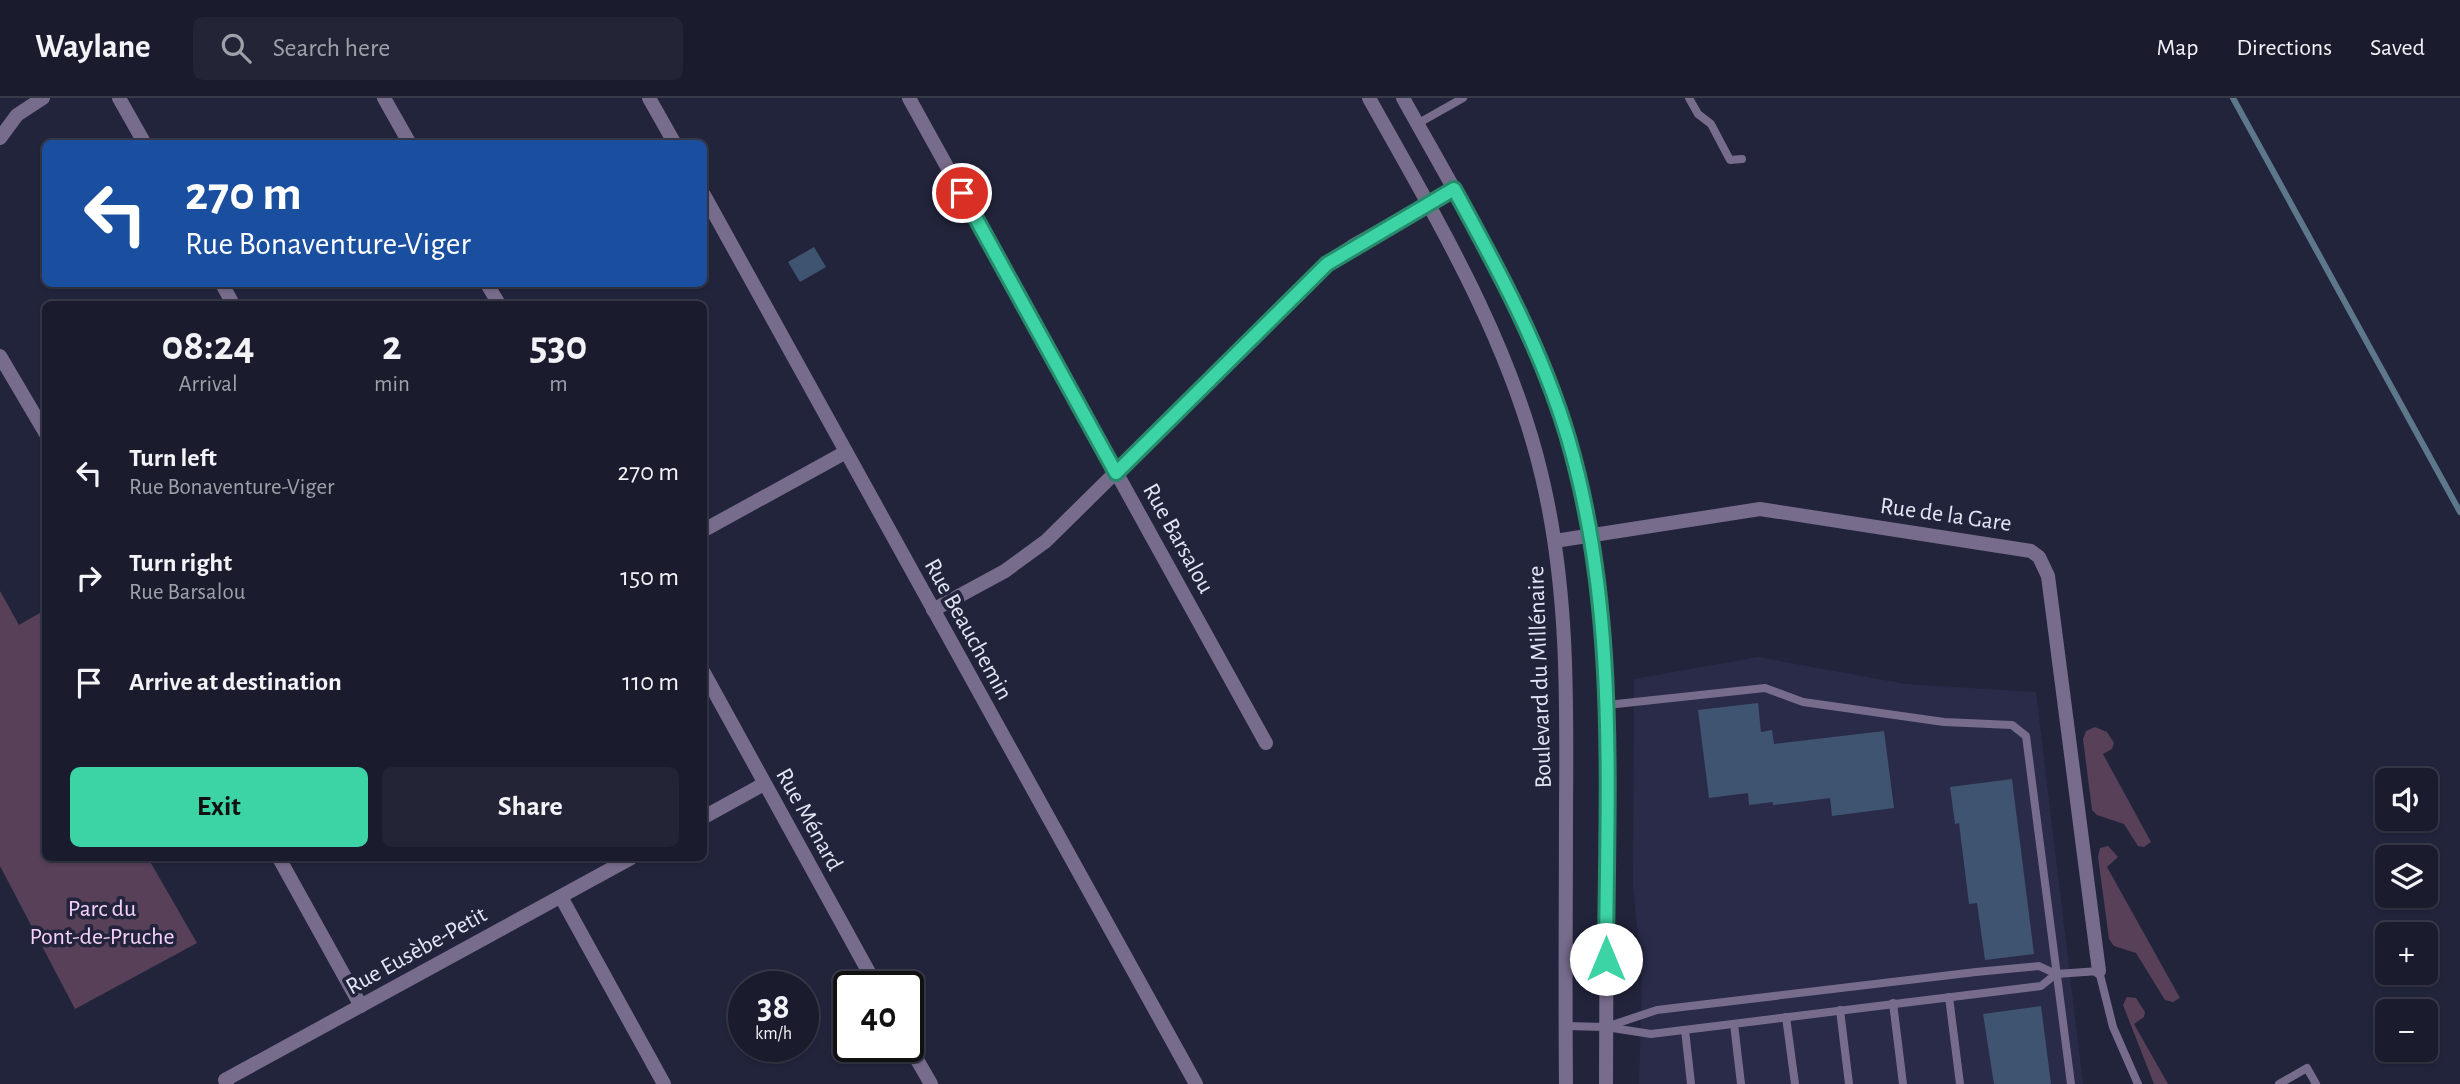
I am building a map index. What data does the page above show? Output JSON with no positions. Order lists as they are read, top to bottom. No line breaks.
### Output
{"streets":{"street":["Rue de la Gare","Rue Barsalou","Rue Beauchemin","Boulevard du Millénaire","Rue Ménard","Rue Eusèbe-Petit"]},"crossings":[["Rue de la Gare","Boulevard du Millénaire"]],"parks":["Parc du Pont-de-Pruche"],"page":{"header":"Waylane","search":"Search here","nav":["Map","Directions","Saved"],"turn":["270 m","Rue Bonaventure-Viger"],"eta":["08:24","Arrival","2","min","530","m"],"list":[{"name":"Turn left","note":"Rue Bonaventure-Viger","value":"270 m"},{"name":"Turn right","note":"Rue Barsalou","value":"150 m"},{"name":"Arrive at destination","value":"110 m"}],"buttons":["Exit","Share"],"map_buttons":["+","−"],"speed":"38 km/h","limit":"40"}}
